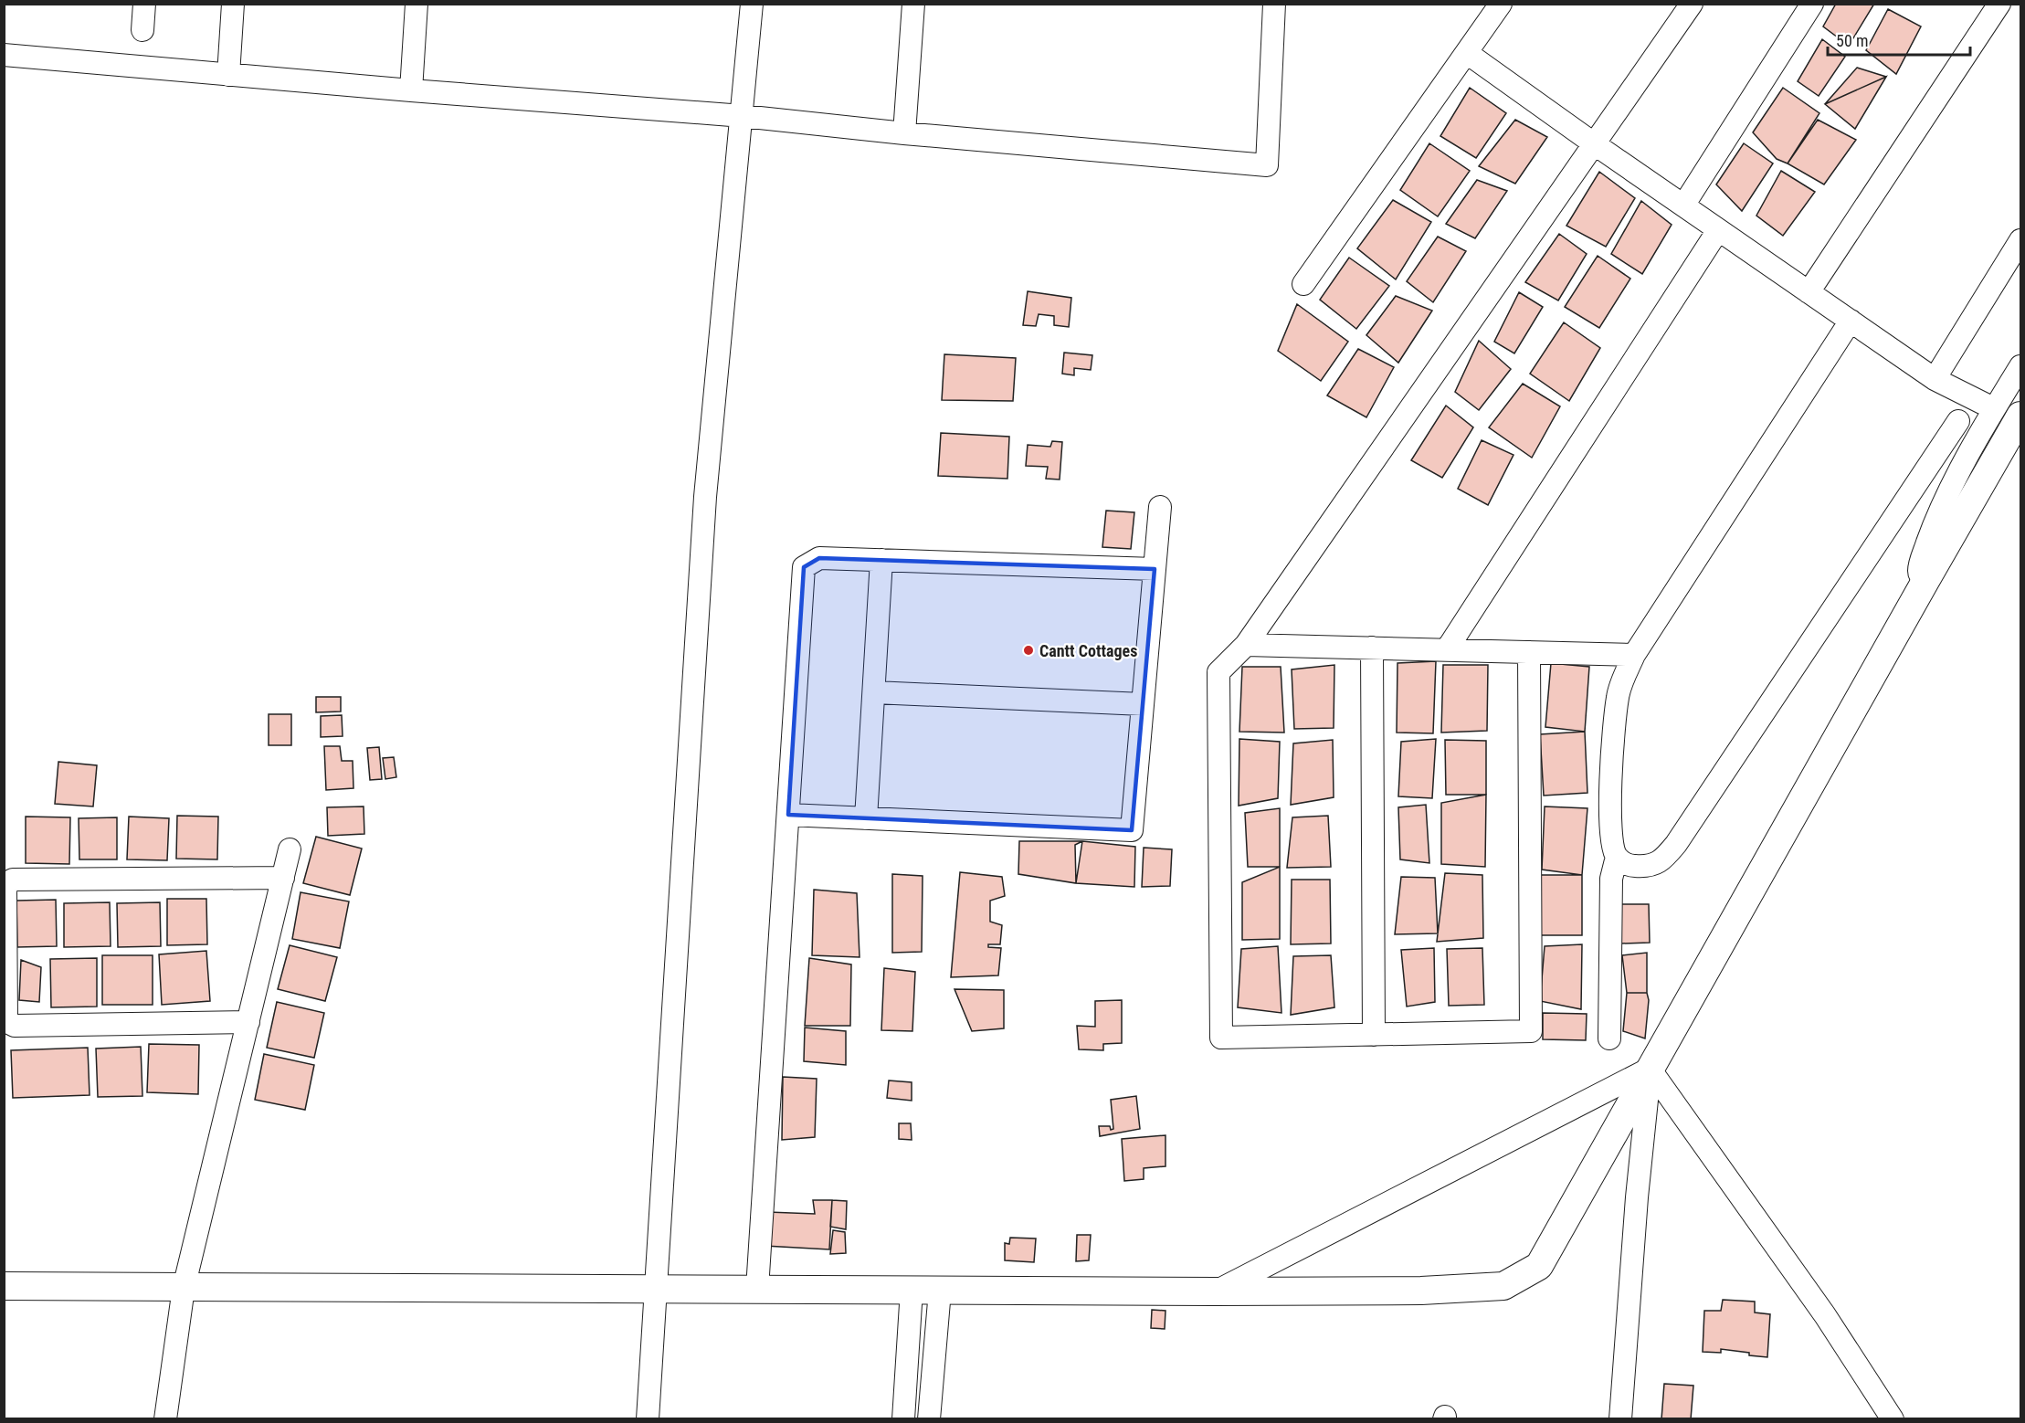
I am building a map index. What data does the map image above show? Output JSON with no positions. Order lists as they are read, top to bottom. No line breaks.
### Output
{"places":["Cantt Cottages"],"scale_bar":"50 m"}
